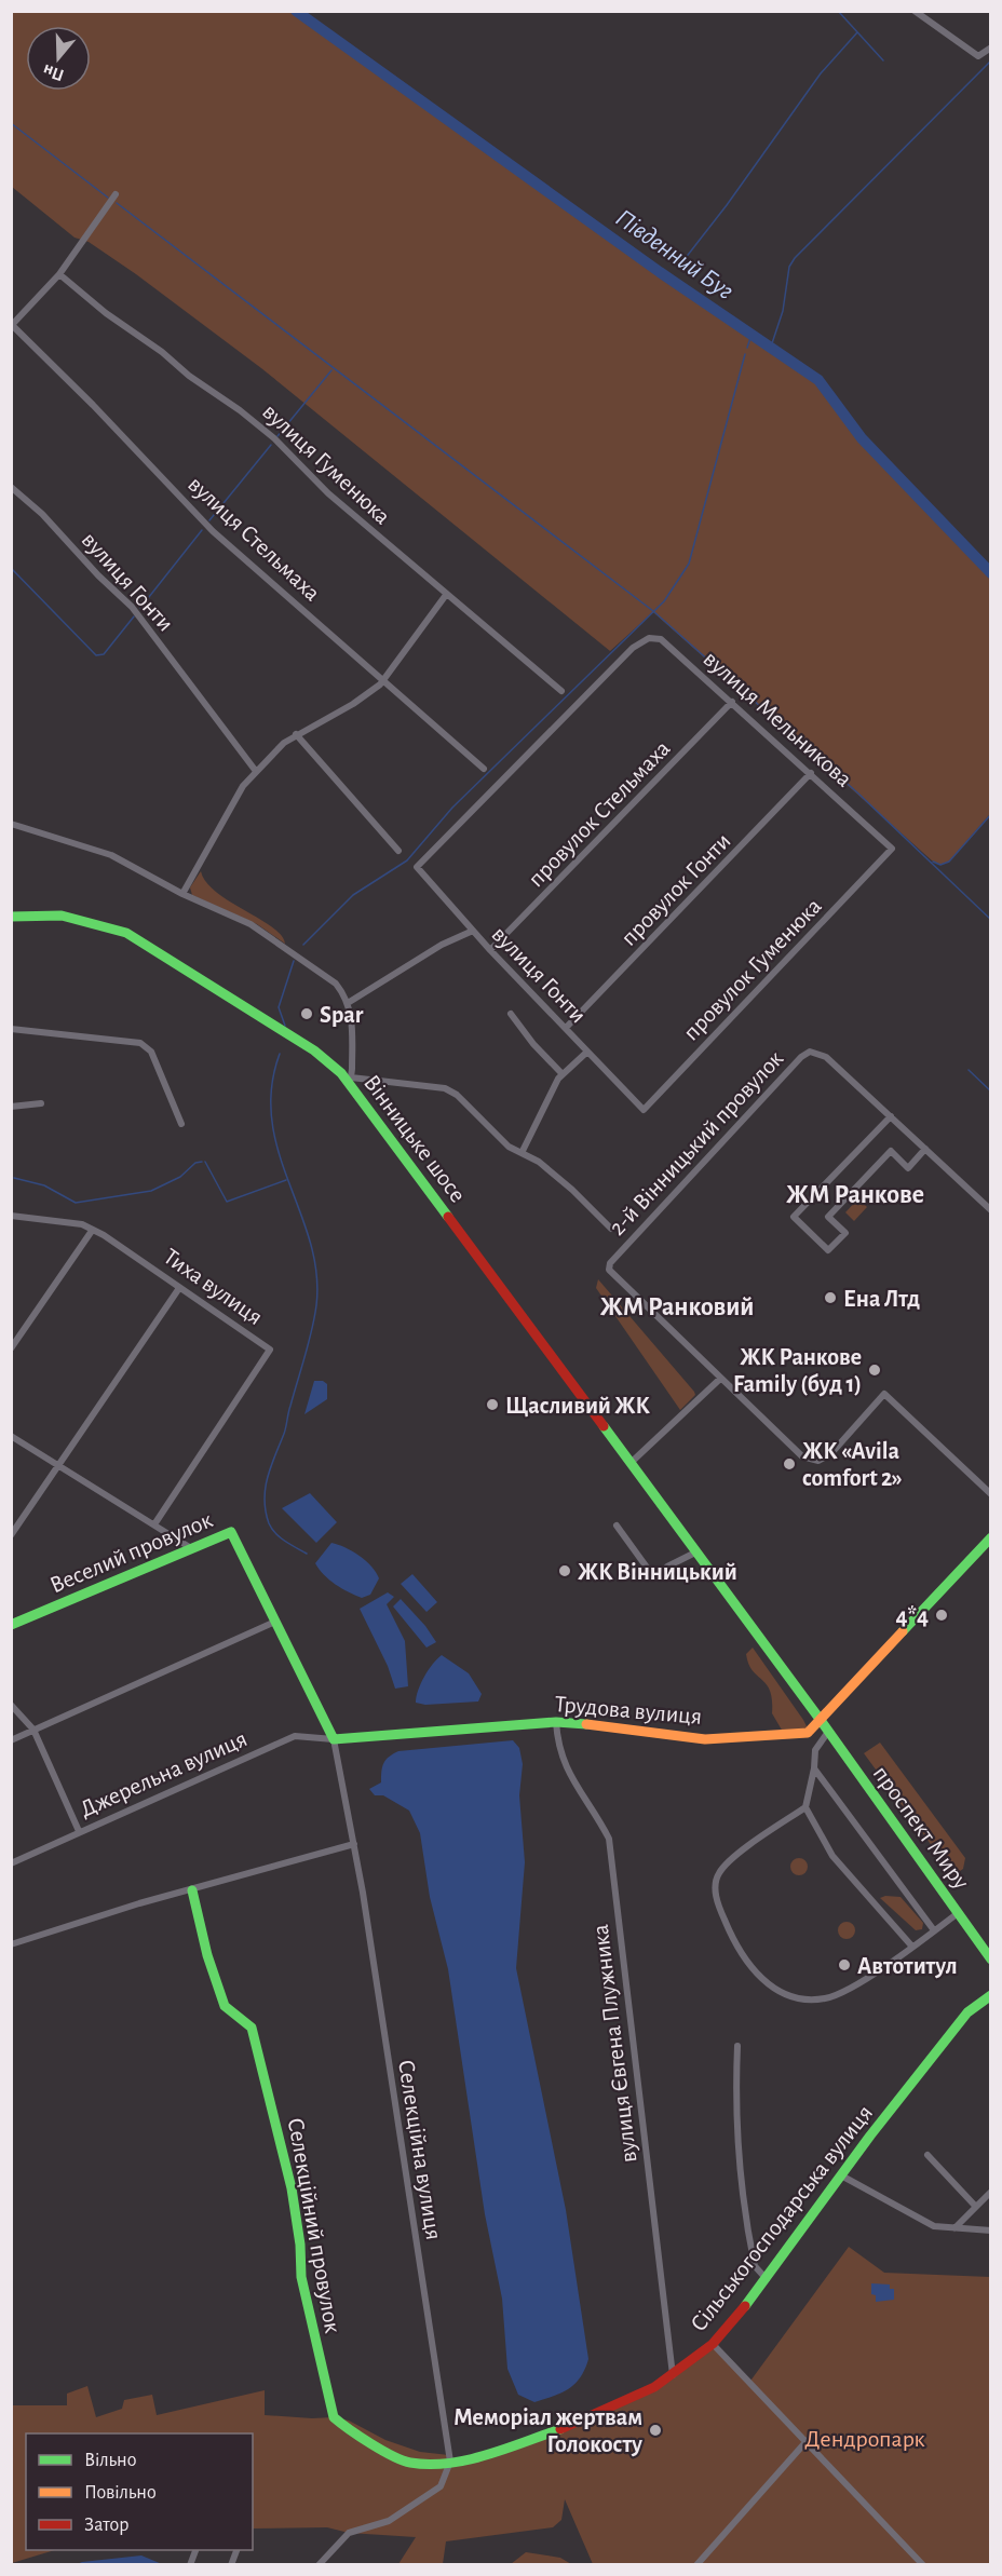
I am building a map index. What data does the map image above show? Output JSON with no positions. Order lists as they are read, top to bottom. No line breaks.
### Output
{"streets":{"street":["вулиця Гуменюка","вулиця Стельмаха","вулиця Гонти","вулиця Мельникова","провулок Стельмаха","провулок Гонти","провулок Гуменюка","Вінницьке шосе","2-й Вінницький провулок","Тиха вулиця","Веселий провулок","Трудова вулиця","Джерельна вулиця","проспект Миру","вулиця Євгена Плужника","Селекційна вулиця","Сільськогосподарська вулиця","Селекційний провулок"]},"crossings":[["вулиця Гонти","вулиця Мельникова"],["вулиця Гонти","провулок Стельмаха"],["вулиця Гонти","провулок Гонти"],["вулиця Гонти","провулок Гуменюка"],["вулиця Мельникова","провулок Стельмаха"],["вулиця Мельникова","провулок Гонти"],["вулиця Мельникова","провулок Гуменюка"],["Вінницьке шосе","проспект Миру"],["Трудова вулиця","Джерельна вулиця"],["Трудова вулиця","проспект Миру"],["Трудова вулиця","вулиця Євгена Плужника"],["Трудова вулиця","Селекційна вулиця"],["Джерельна вулиця","Селекційна вулиця"],["вулиця Євгена Плужника","Сільськогосподарська вулиця"],["Селекційна вулиця","Сільськогосподарська вулиця"],["Сільськогосподарська вулиця","Селекційний провулок"]],"districts":["ЖМ Ранкове","ЖМ Ранковий"],"water":["Південний Буг"],"parks":["Дендропарк"],"places":["Spar","Ена Лтд","ЖК Ранкове Family (буд 1)","Щасливий ЖК","ЖК «Avila comfort 2»","ЖК Вінницький","4*4","Автотитул","Меморіал жертвам Голокосту"],"legend":["Вільно","Повільно","Затор"],"north":"bottom"}
